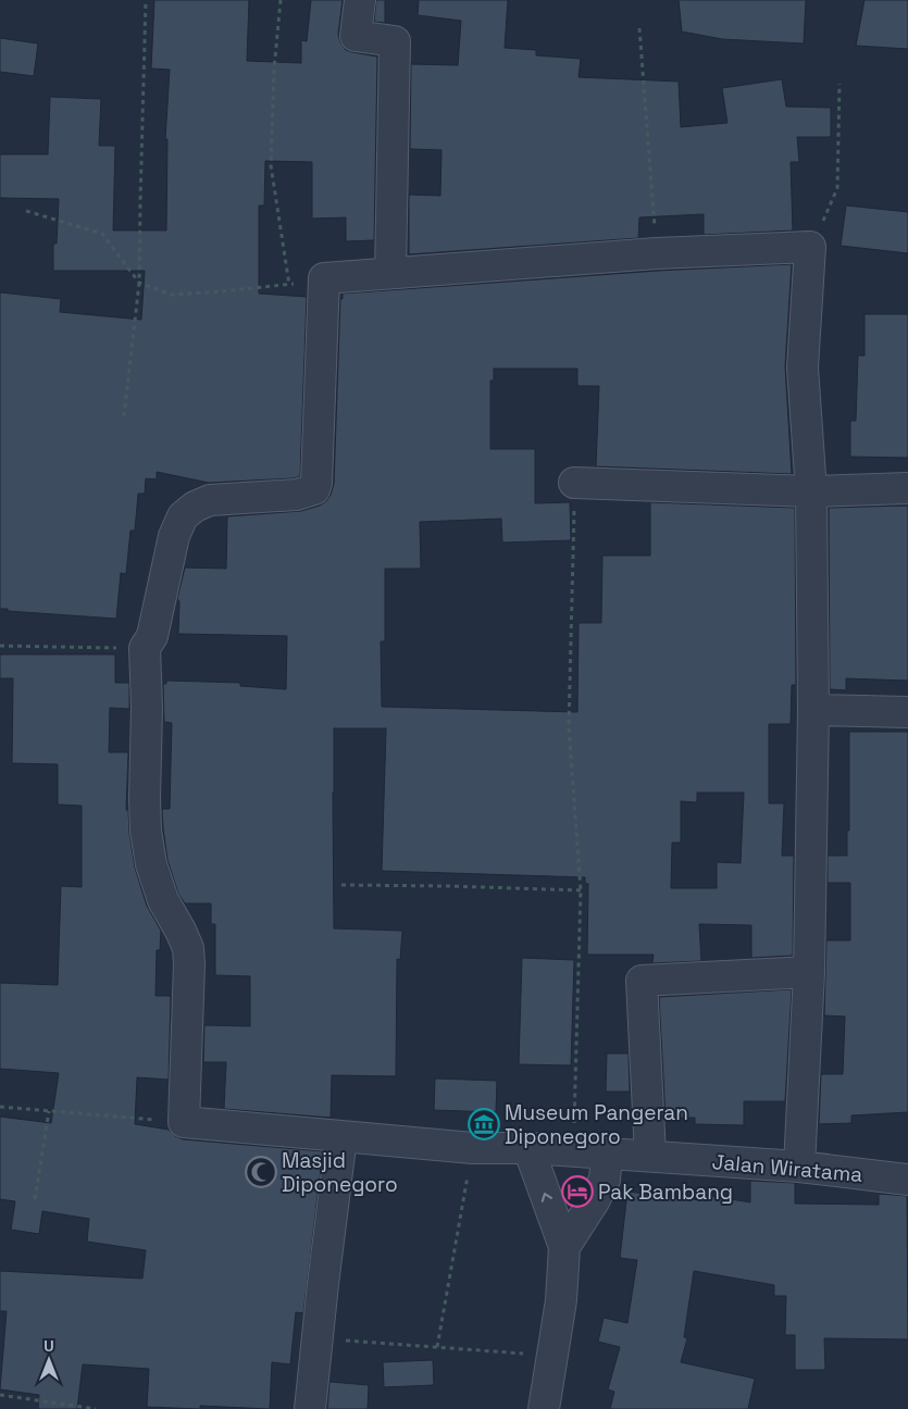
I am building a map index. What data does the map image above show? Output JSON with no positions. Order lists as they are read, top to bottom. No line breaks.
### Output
{"streets":{"street":["Jalan Wiratama"]},"places":{"museum":["Museum Pangeran Diponegoro"],"mosque":["Masjid Diponegoro"],"hotel":["Pak Bambang"]},"north":"top"}
